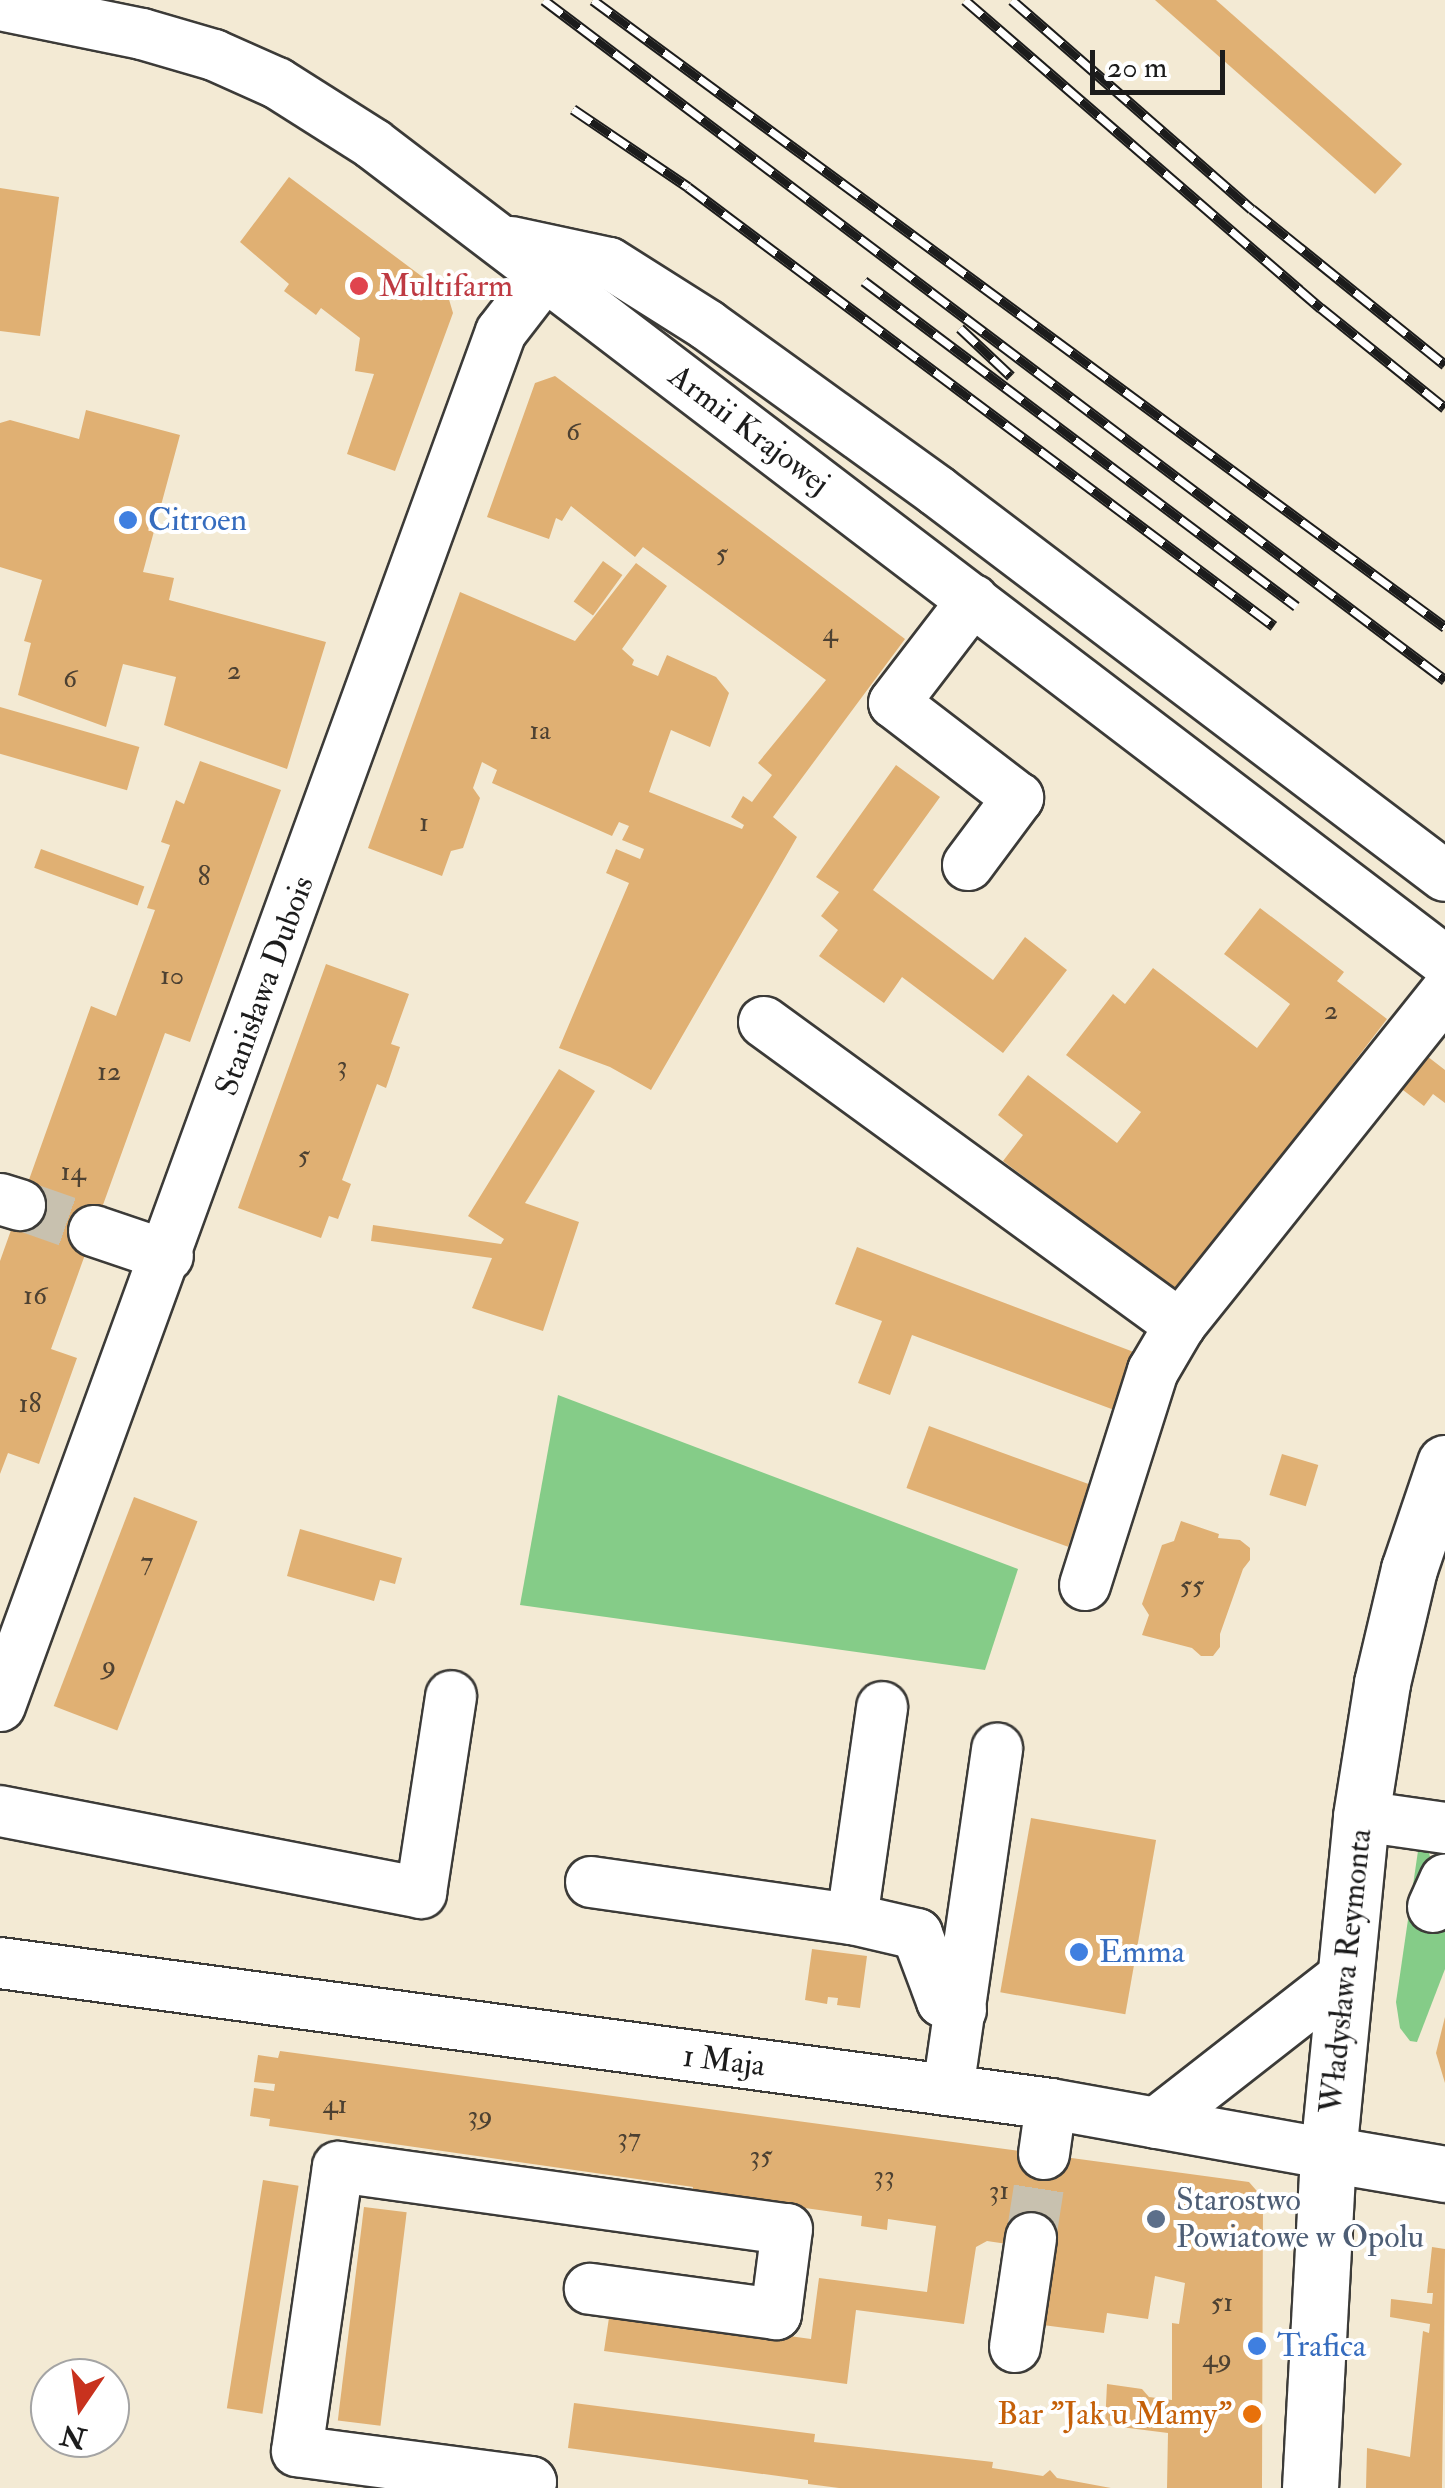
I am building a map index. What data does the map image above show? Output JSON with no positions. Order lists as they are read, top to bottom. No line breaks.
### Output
{"streets":{"main road":["Władysława Reymonta","1 Maja"],"street":["Armii Krajowej","Stanisława Dubois"]},"crossings":[["Armii Krajowej","Stanisława Dubois"],["Władysława Reymonta","1 Maja"]],"places":["Multifarm","Citroen","Emma","Starostwo Powiatowe w Opolu","Trafica","Bar \"Jak u Mamy\""],"house_numbers":["6","5","4","2","6","1a","1","8","10","2","3","12","5","14","16","18","7","55","9","41","39","37","35","33","31","51","49"],"scale_bar":"20 m","north":"bottom"}
